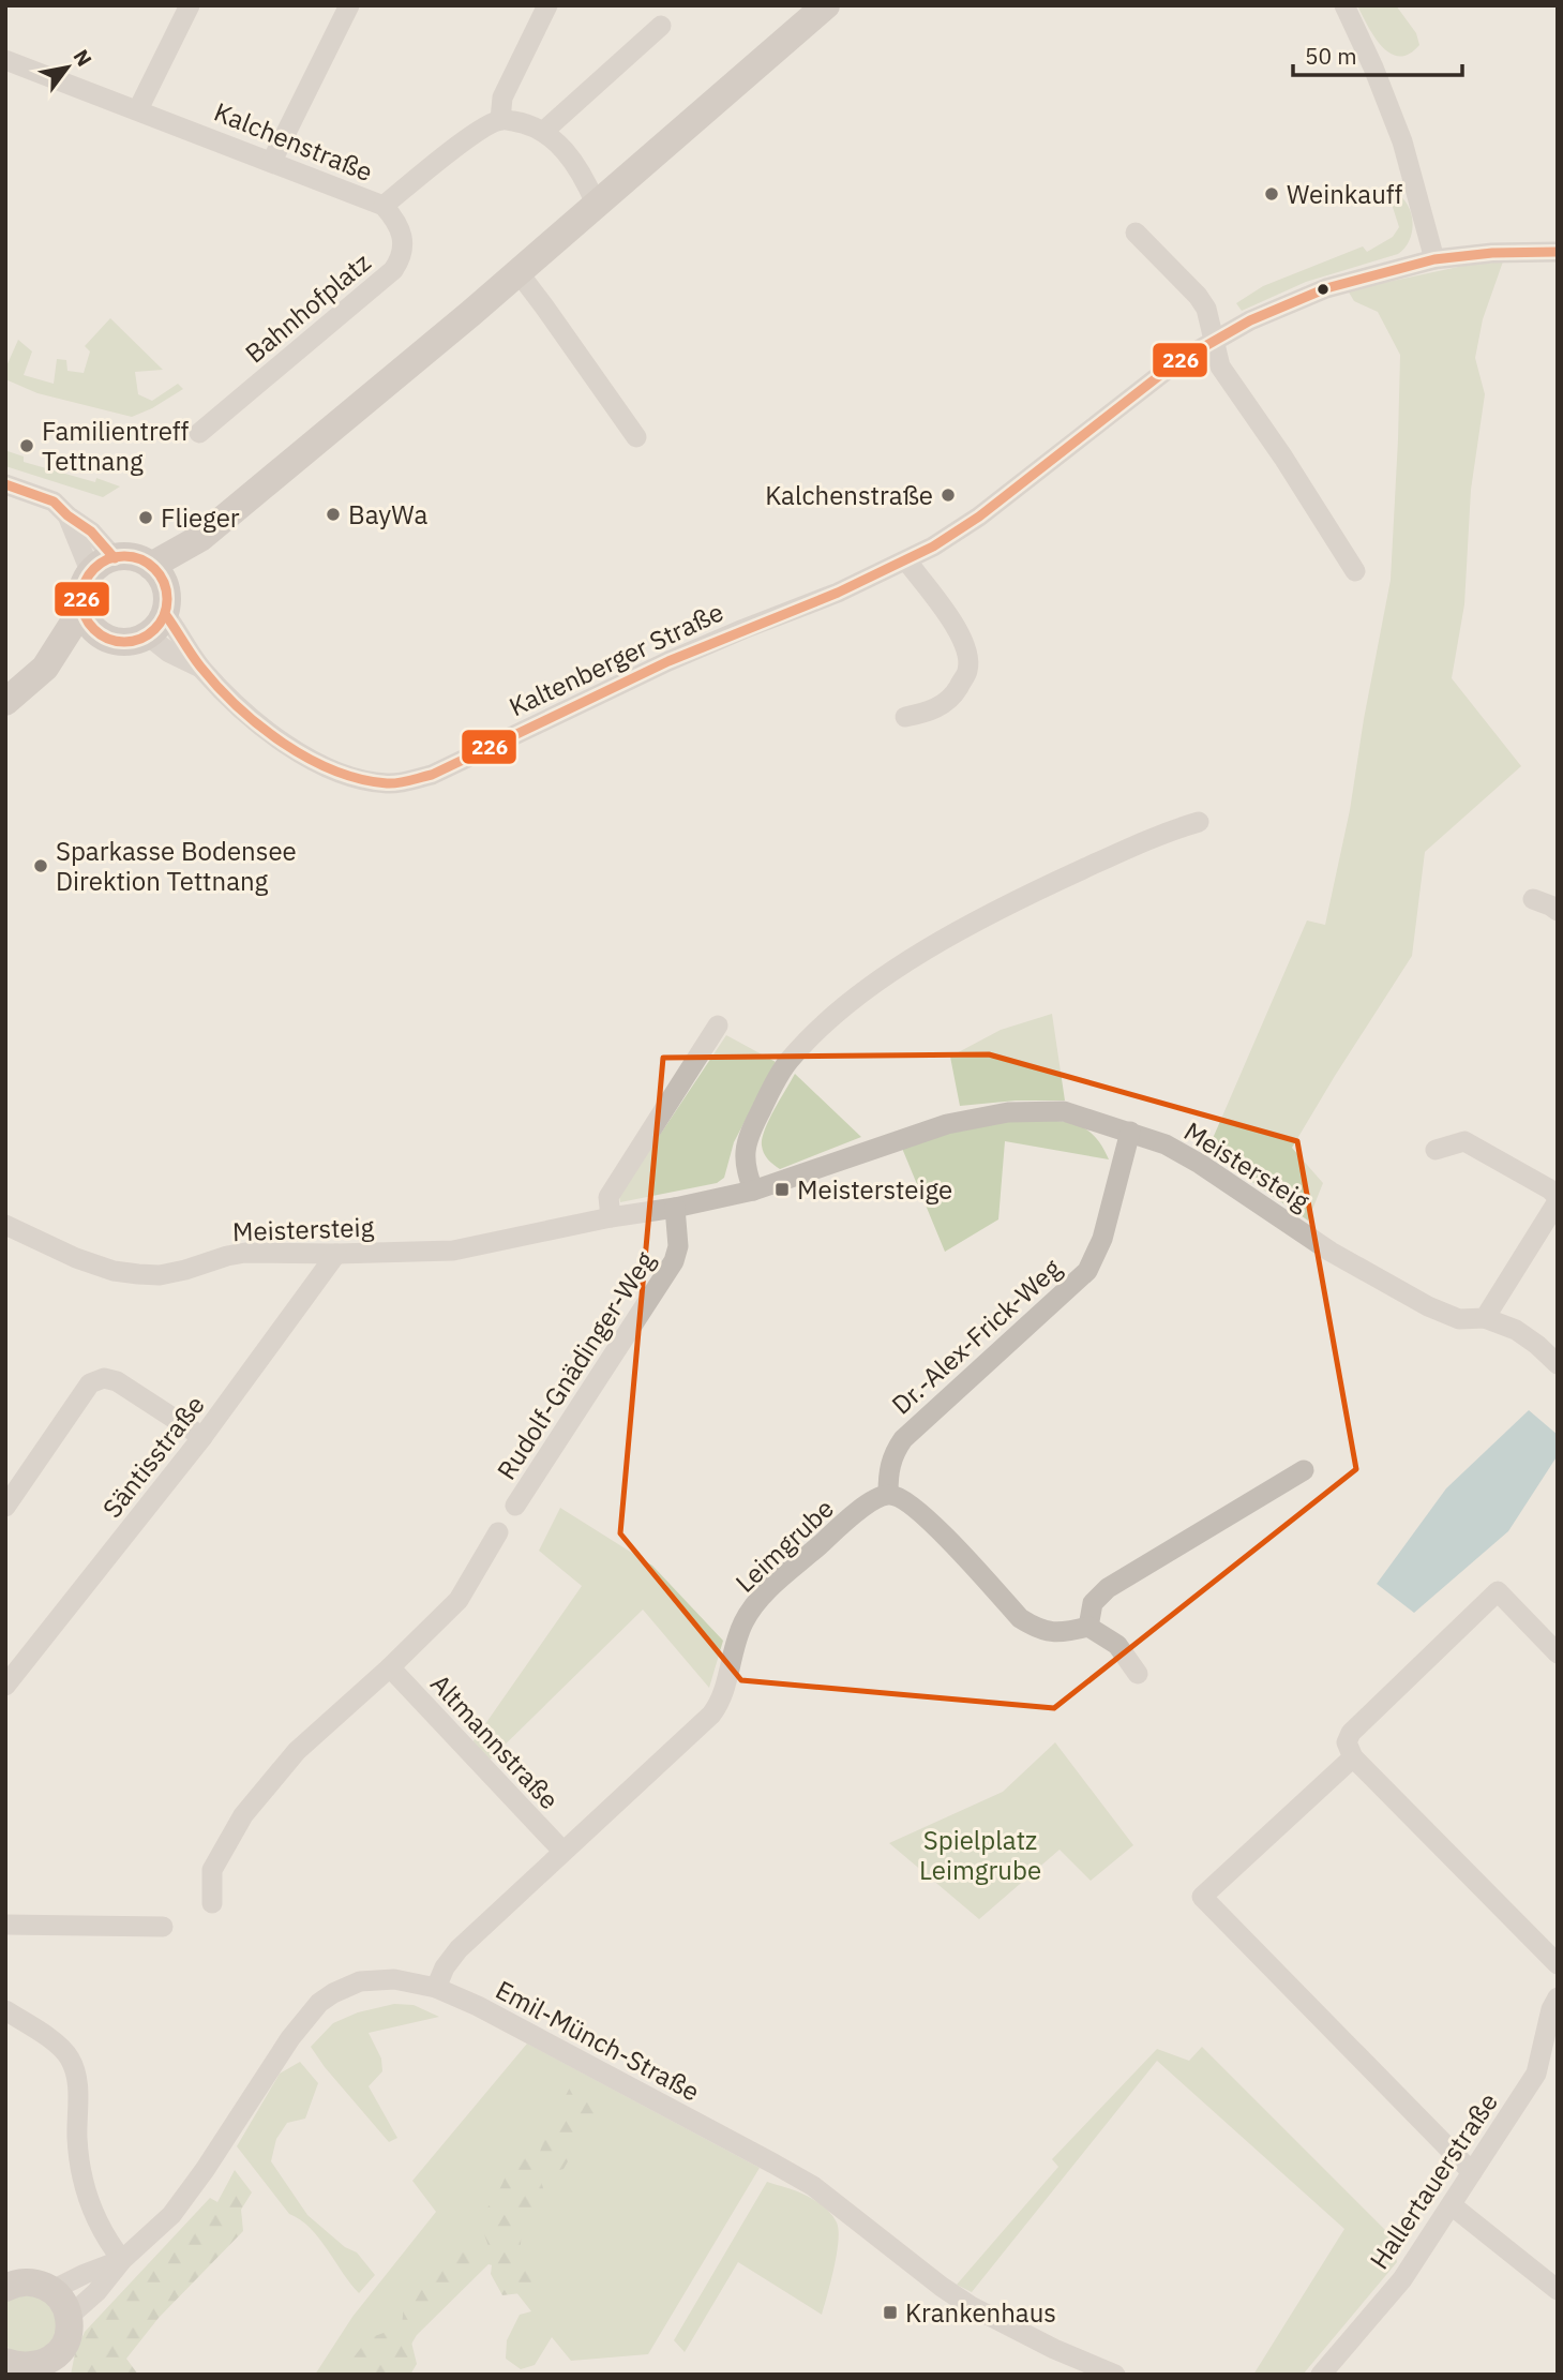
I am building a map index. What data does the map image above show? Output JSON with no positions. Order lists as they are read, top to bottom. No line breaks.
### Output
{"streets":{"street":["Kalchenstraße","Bahnhofplatz","Kaltenberger Straße","Meistersteig","Dr.-Alex-Frick-Weg","Rudolf-Gnädinger-Weg","Säntisstraße","Leimgrube","Altmannstraße","Emil-Münch-Straße","Hallertauerstraße"]},"crossings":[["Kalchenstraße","Bahnhofplatz"],["Meistersteig","Dr.-Alex-Frick-Weg"],["Meistersteig","Rudolf-Gnädinger-Weg"],["Meistersteig","Säntisstraße"],["Dr.-Alex-Frick-Weg","Leimgrube"],["Leimgrube","Altmannstraße"],["Leimgrube","Emil-Münch-Straße"]],"parks":["Spielplatz Leimgrube"],"places":{"other":["Weinkauff","Familientreff Tettnang","Kalchenstraße","BayWa","Flieger","Sparkasse Bodensee Direktion Tettnang"],"transit":["Meistersteige","Krankenhaus"]},"lines":["transit line 226"],"scale_bar":"50 m","north":"top right"}
